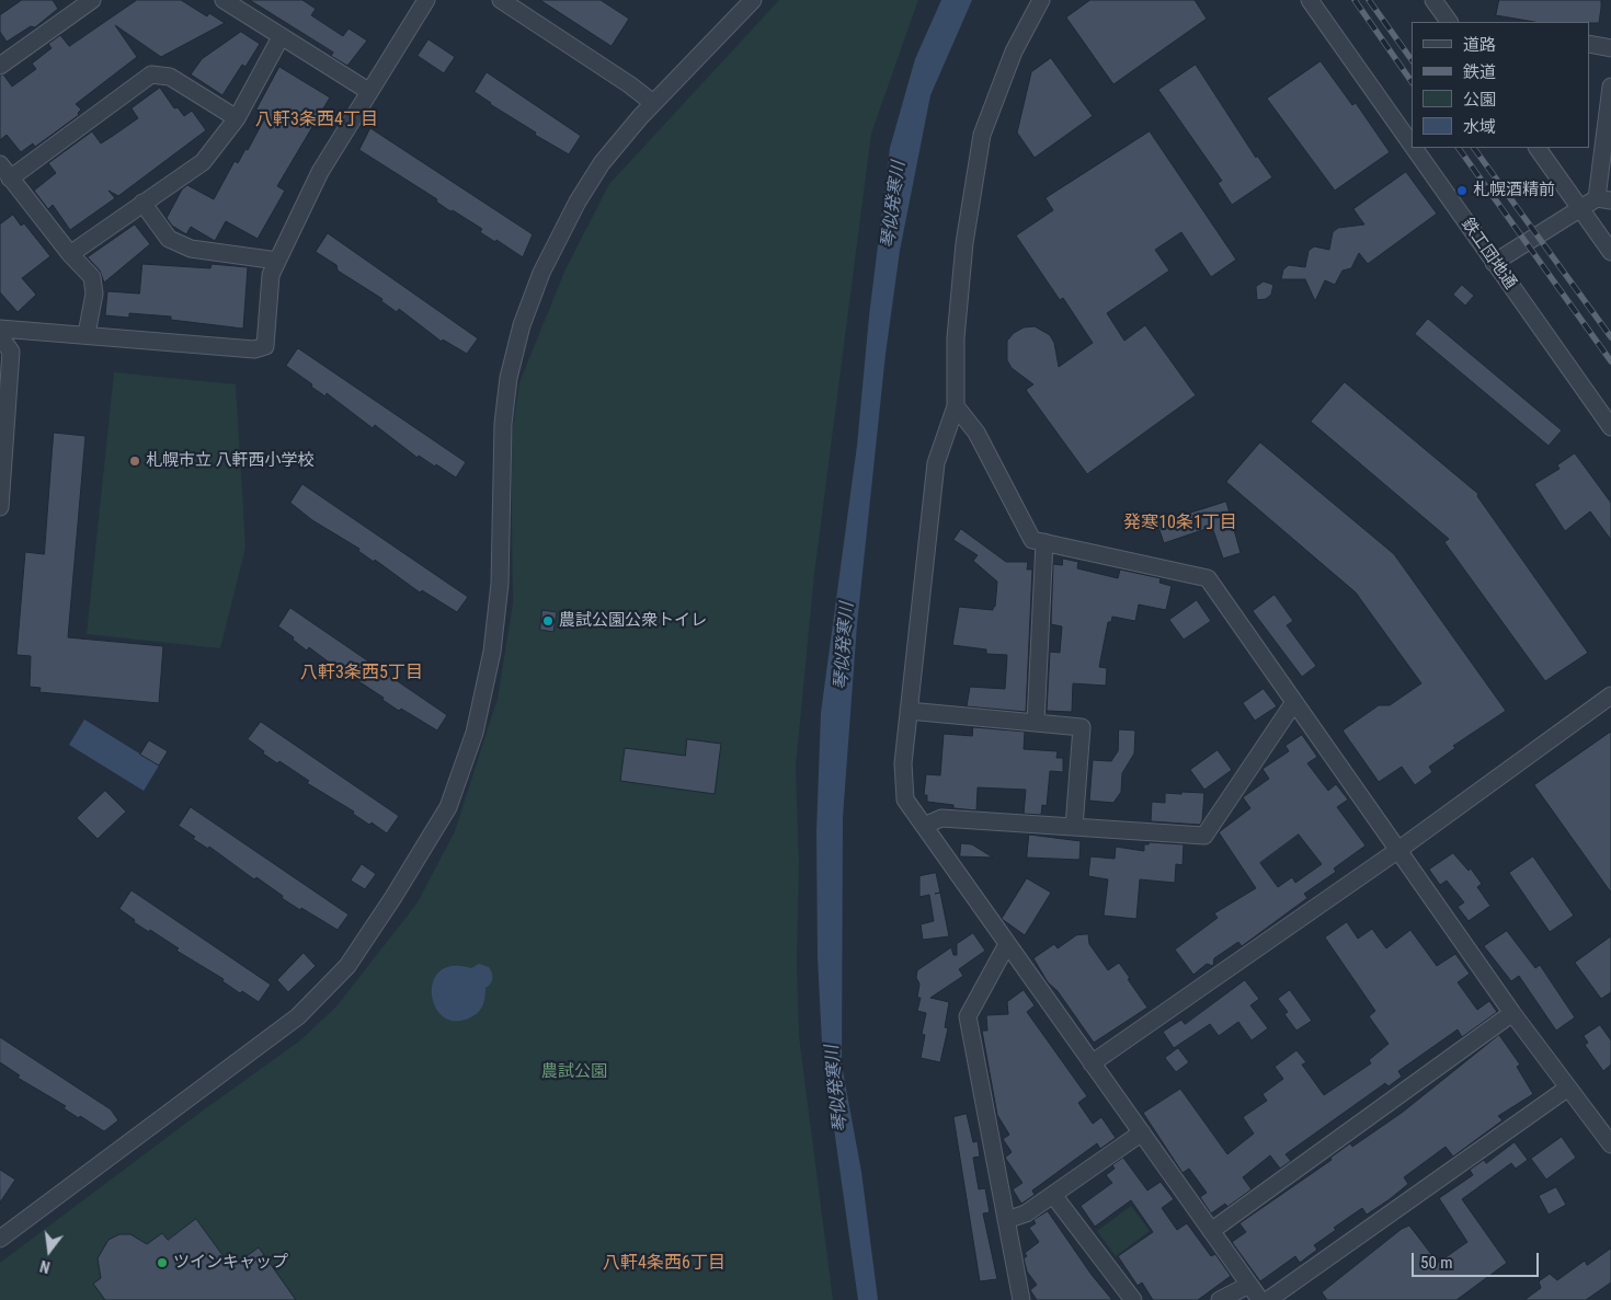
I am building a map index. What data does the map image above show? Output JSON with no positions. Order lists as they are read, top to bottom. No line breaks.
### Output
{"streets":{"street":["鉄工団地通"]},"districts":["八軒3条西4丁目","発寒10条1丁目","八軒3条西5丁目","八軒4条西6丁目"],"water":["琴似発寒川"],"parks":["農試公園"],"places":["札幌酒精前","札幌市立 八軒西小学校","農試公園公衆トイレ","ツインキャップ"],"legend":["道路","鉄道","公園","水域"],"scale_bar":"50 m","north":"bottom"}
